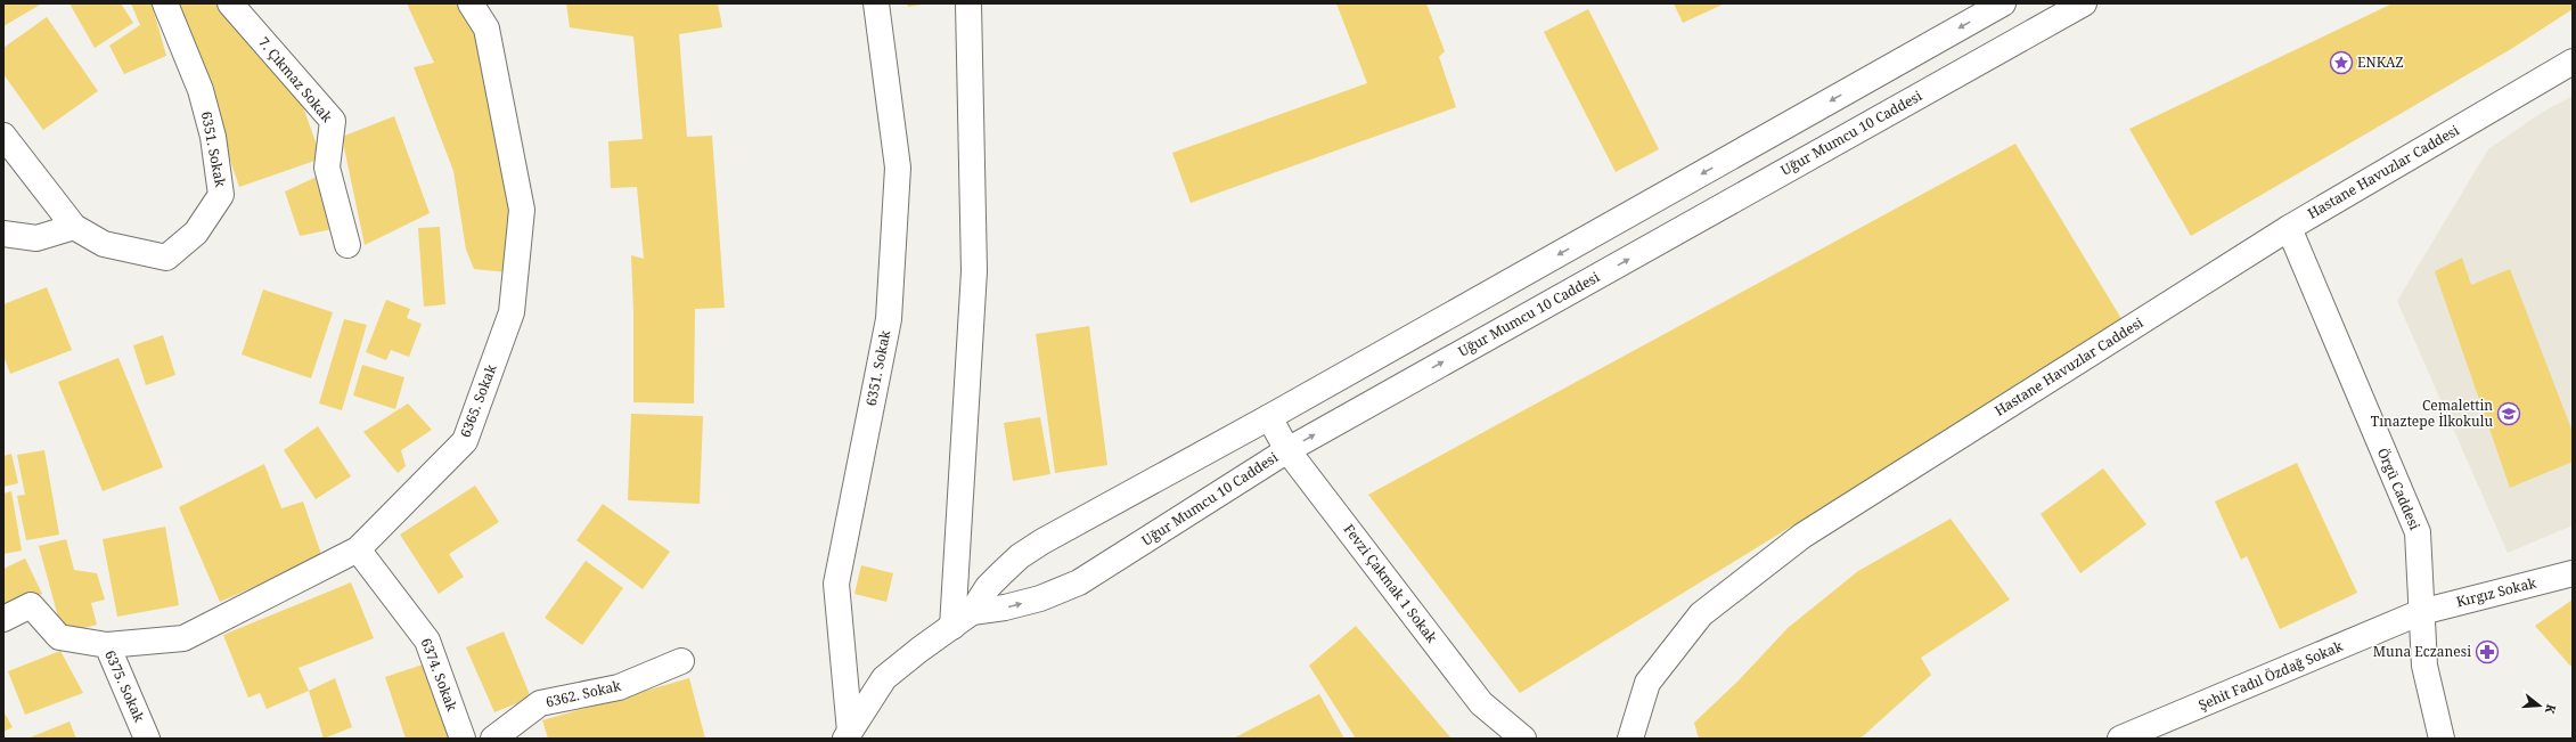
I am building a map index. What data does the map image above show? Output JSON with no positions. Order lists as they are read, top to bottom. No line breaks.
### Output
{"streets":{"street":["7. Çıkmaz Sokak","Uğur Mumcu 10 Caddesi","6351. Sokak","Hastane Havuzlar Caddesi","6365. Sokak","Örgü Caddesi","Fevzi Çakmak 1 Sokak","Kırgız Sokak","6374. Sokak","Şehit Fadıl Özdağ Sokak","6375. Sokak","6362. Sokak"]},"crossings":[["Uğur Mumcu 10 Caddesi","6351. Sokak"],["Uğur Mumcu 10 Caddesi","Fevzi Çakmak 1 Sokak"],["Hastane Havuzlar Caddesi","Örgü Caddesi"],["6365. Sokak","6374. Sokak"],["6365. Sokak","6375. Sokak"],["Örgü Caddesi","Kırgız Sokak"],["Örgü Caddesi","Şehit Fadıl Özdağ Sokak"],["Kırgız Sokak","Şehit Fadıl Özdağ Sokak"]],"places":{"place":["ENKAZ"],"school or university":["Cemalettin Tınaztepe İlkokulu"],"pharmacy":["Muna Eczanesi"]},"north":"right"}
